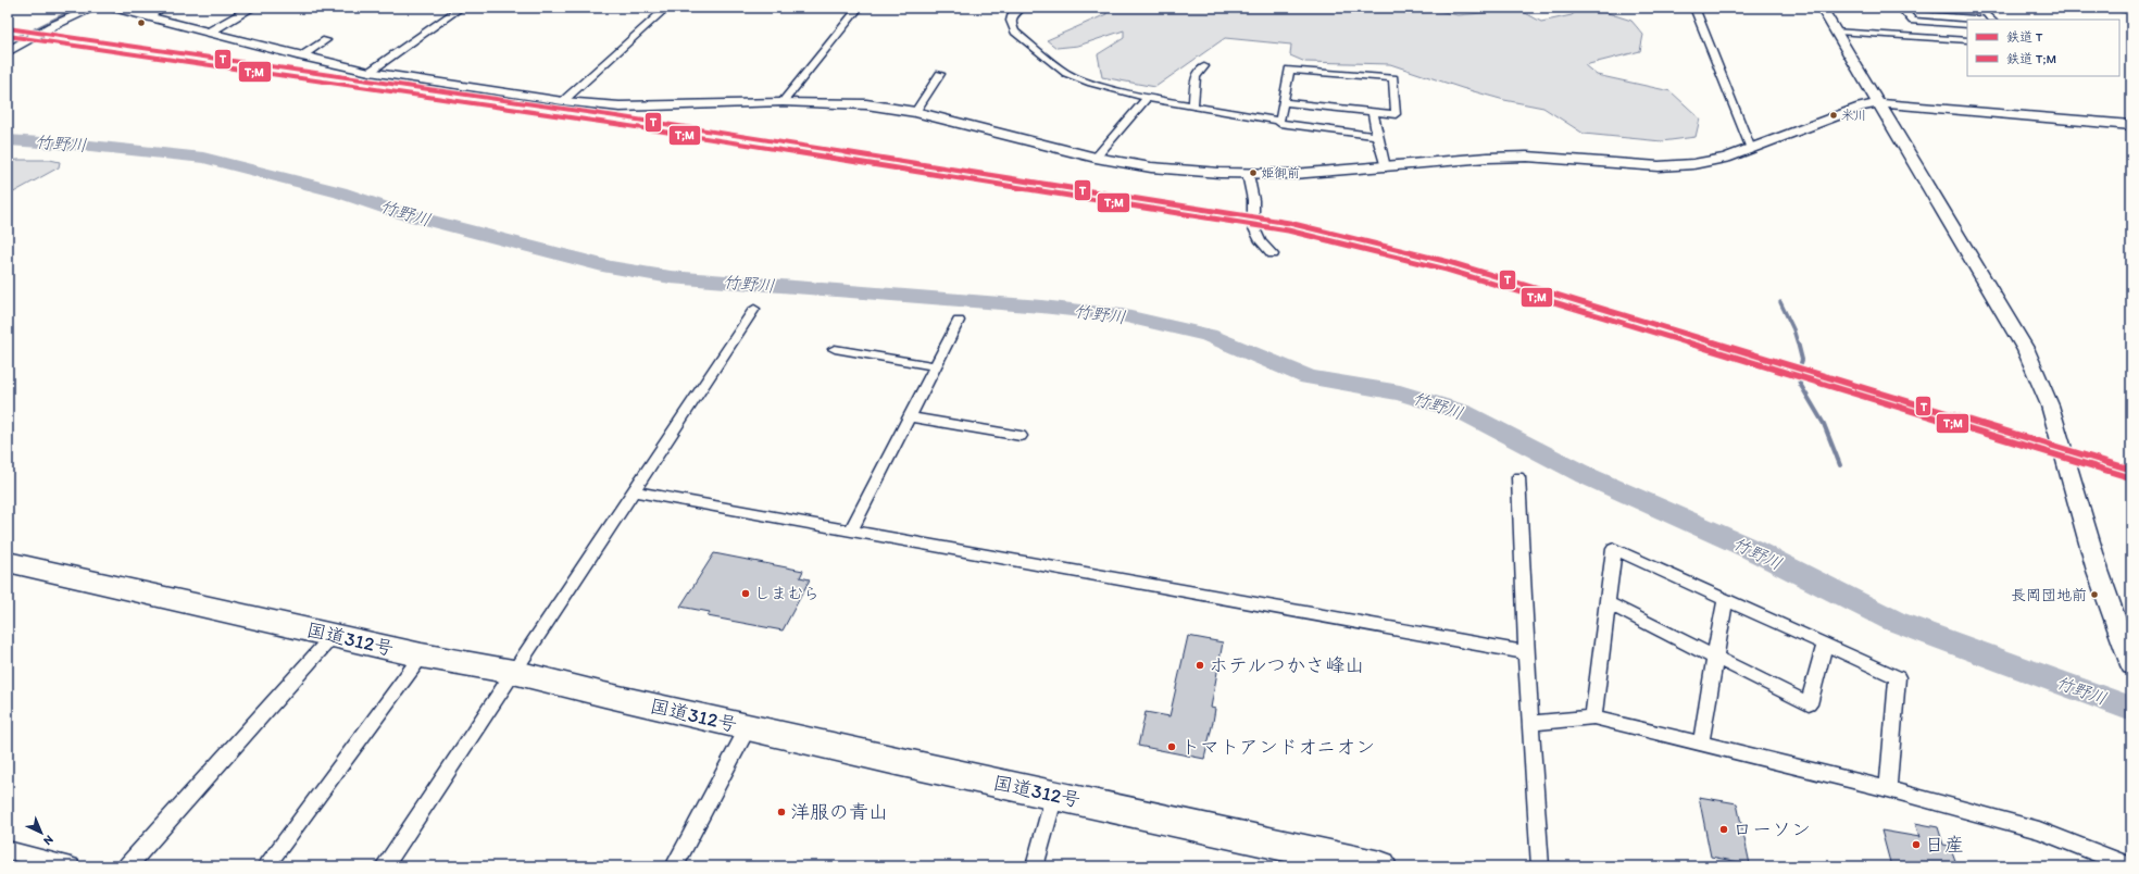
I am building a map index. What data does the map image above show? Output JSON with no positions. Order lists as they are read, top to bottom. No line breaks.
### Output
{"streets":{"highway":["国道312号"]},"water":["竹野川"],"places":["米川","姫御前","しまむら","長岡団地前","ホテルつかさ峰山","トマトアンドオニオン","洋服の青山","ローソン","日産"],"lines":["rail line T","rail line T;M"],"legend":["鉄道 T","鉄道 T;M"],"north":"bottom right"}
